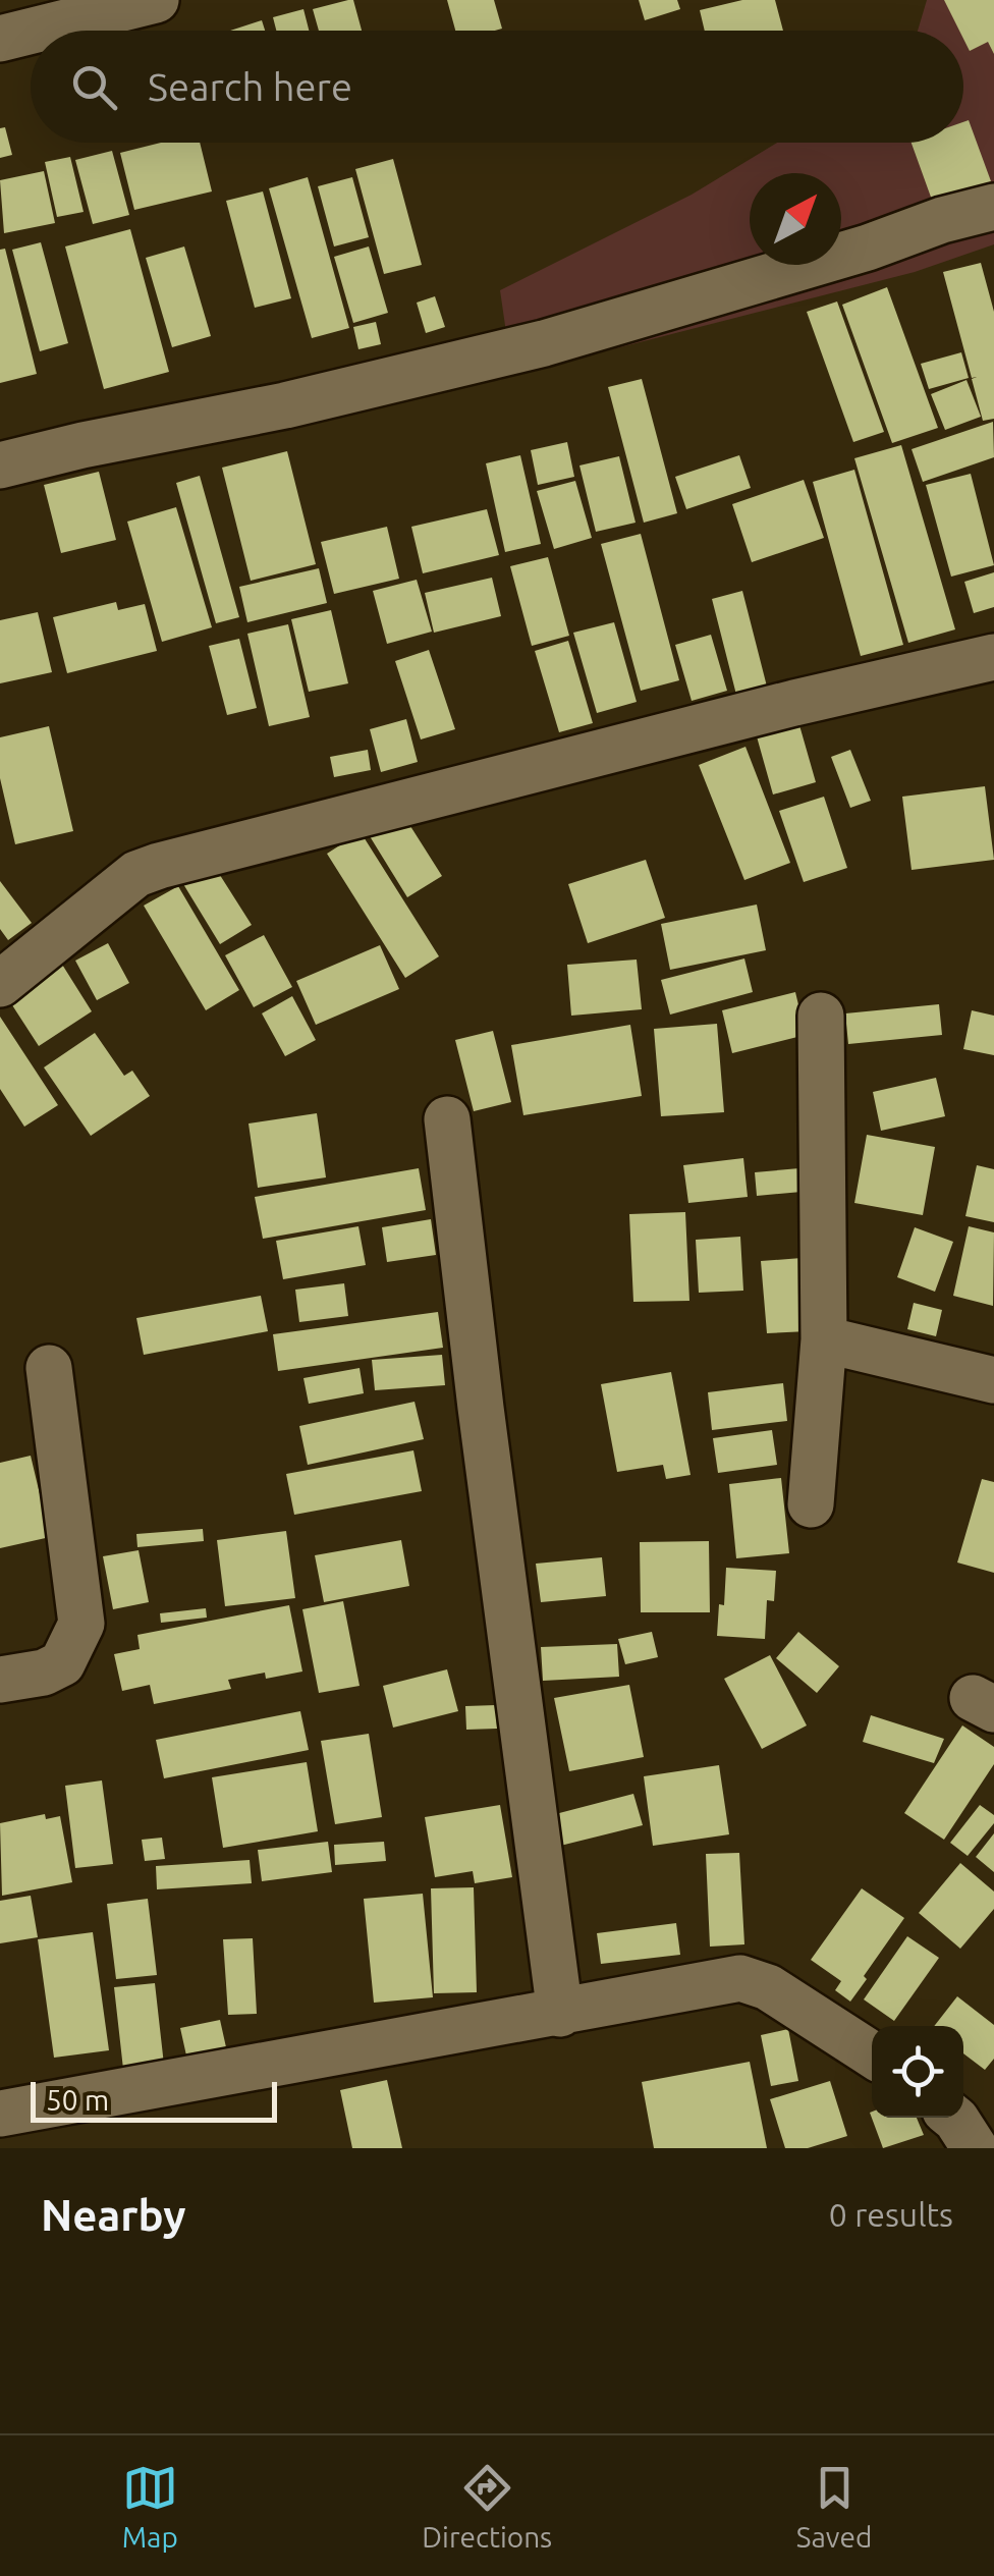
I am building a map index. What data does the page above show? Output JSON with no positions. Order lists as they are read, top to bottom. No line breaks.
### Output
{"scale_bar":"50 m","north":"top right","page":{"search":"Search here","scale":"50 m","heading":["Nearby","0 results"],"nav":["Map","Directions","Saved"]}}
